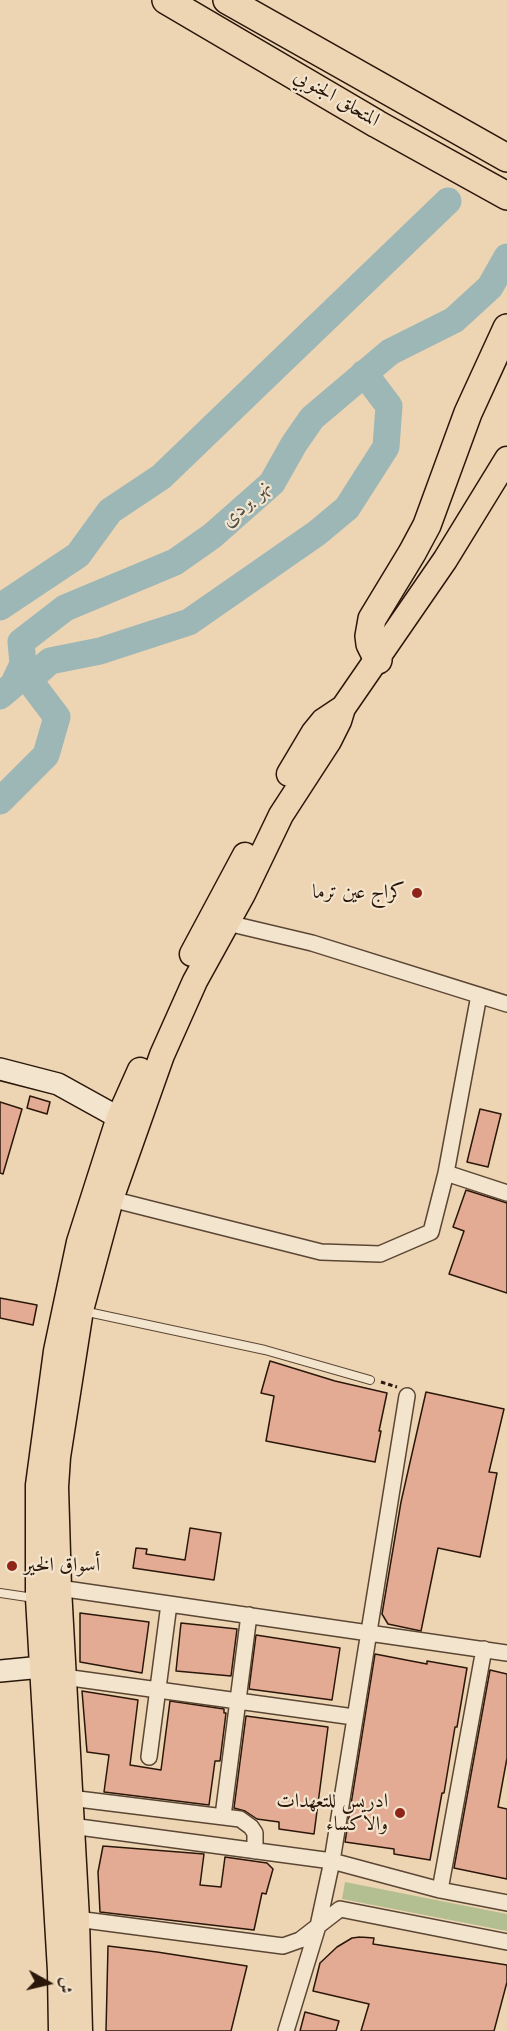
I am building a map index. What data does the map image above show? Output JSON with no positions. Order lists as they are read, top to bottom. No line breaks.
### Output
{"streets":{"highway":["المتحلق الجنوبي"]},"water":["نهر بردى"],"places":["كراج عين ترما","أسواق الخير","ادريس للتعهدات والاكساء"],"north":"right"}
